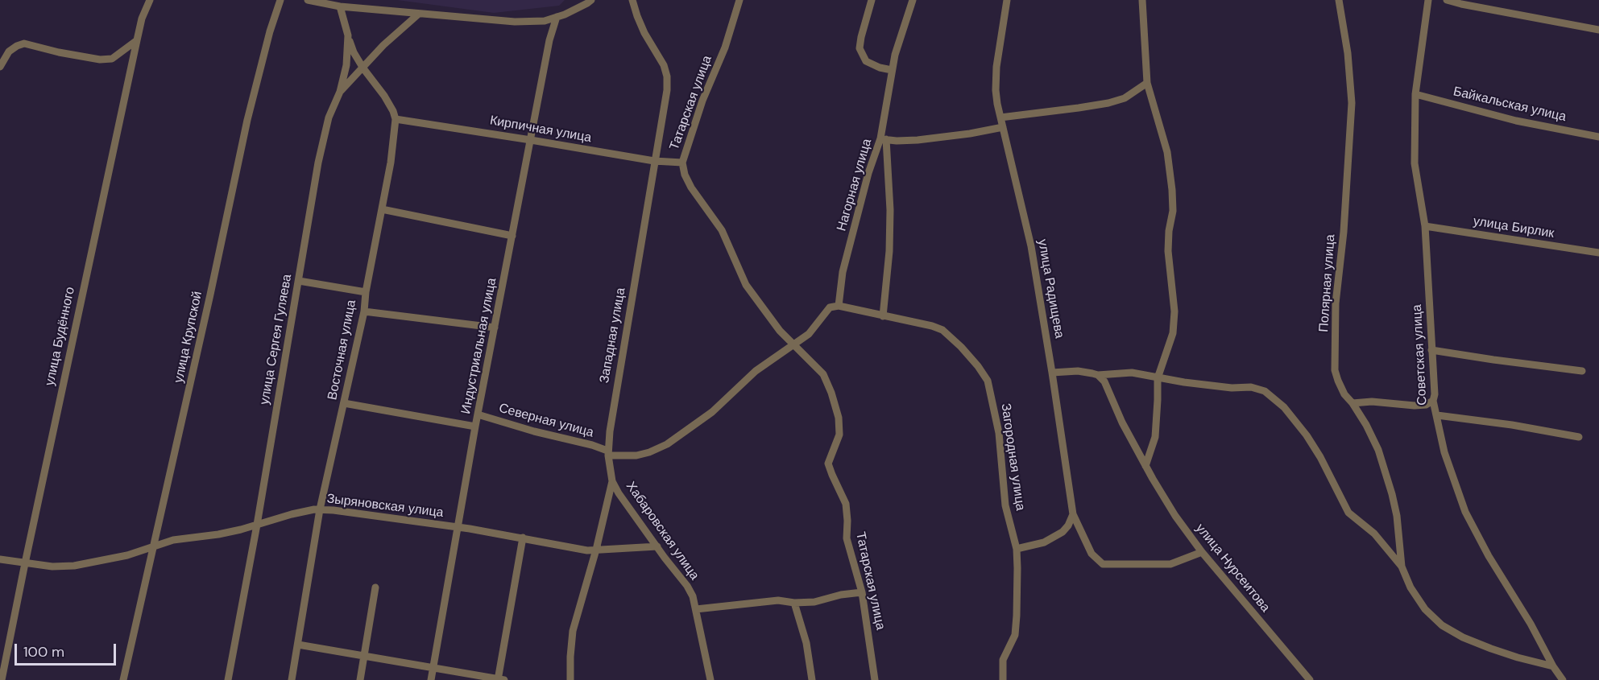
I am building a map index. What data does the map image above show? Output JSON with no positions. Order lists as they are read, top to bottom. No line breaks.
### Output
{"streets":{"street":["Татарская улица","Байкальская улица","Кирпичная улица","Нагорная улица","улица Бирлик","Полярная улица","улица Радищева","Западная улица","улица Будённого","улица Крупской","улица Сергея Гуляева","Индустриальная улица","Восточная улица","Советская улица","Северная улица","Загородная улица","Зыряновская улица","Хабаровская улица","улица Нурсеитова"]},"crossings":[["Татарская улица","Кирпичная улица"],["Татарская улица","Северная улица"],["Байкальская улица","Советская улица"],["Кирпичная улица","Западная улица"],["Кирпичная улица","Индустриальная улица"],["Кирпичная улица","Восточная улица"],["Нагорная улица","Северная улица"],["Нагорная улица","Загородная улица"],["улица Бирлик","Советская улица"],["Полярная улица","Советская улица"],["улица Радищева","улица Нурсеитова"],["Западная улица","Северная улица"],["Западная улица","Зыряновская улица"],["Западная улица","Хабаровская улица"],["улица Будённого","Зыряновская улица"],["улица Крупской","Зыряновская улица"],["улица Сергея Гуляева","Зыряновская улица"],["Индустриальная улица","Северная улица"],["Индустриальная улица","Зыряновская улица"],["Восточная улица","Зыряновская улица"],["Северная улица","Загородная улица"],["Зыряновская улица","Хабаровская улица"]],"scale_bar":"100 m"}
